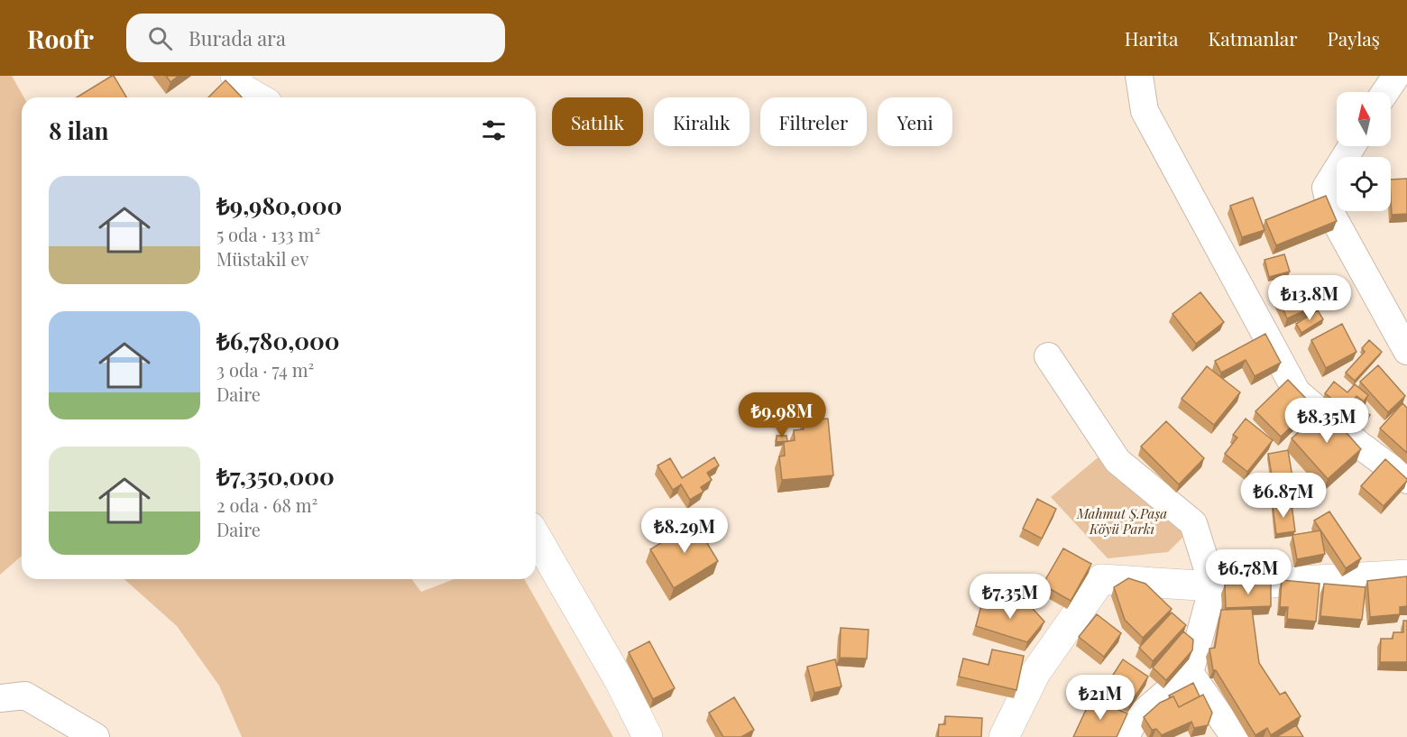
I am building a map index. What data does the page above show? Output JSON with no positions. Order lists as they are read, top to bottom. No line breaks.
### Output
{"parks":["Mahmut Ş.Paşa Köyü Parkı"],"north":"top","page":{"header":"Roofr","search":"Burada ara","nav":["Harita","Katmanlar","Paylaş"],"chip":["Satılık","Kiralık","Filtreler","Yeni"],"heading":"8 ilan","list":[{"name":"₺9,980,000","note":"5 oda · 133 m² · Müstakil ev"},{"name":"₺6,780,000","note":"3 oda · 74 m² · Daire"},{"name":"₺7,350,000","note":"2 oda · 68 m² · Daire"}],"price":["₺13.8M","₺9.98M","₺8.35M","₺6.87M","₺8.29M","₺6.78M","₺7.35M","₺21M"]}}
